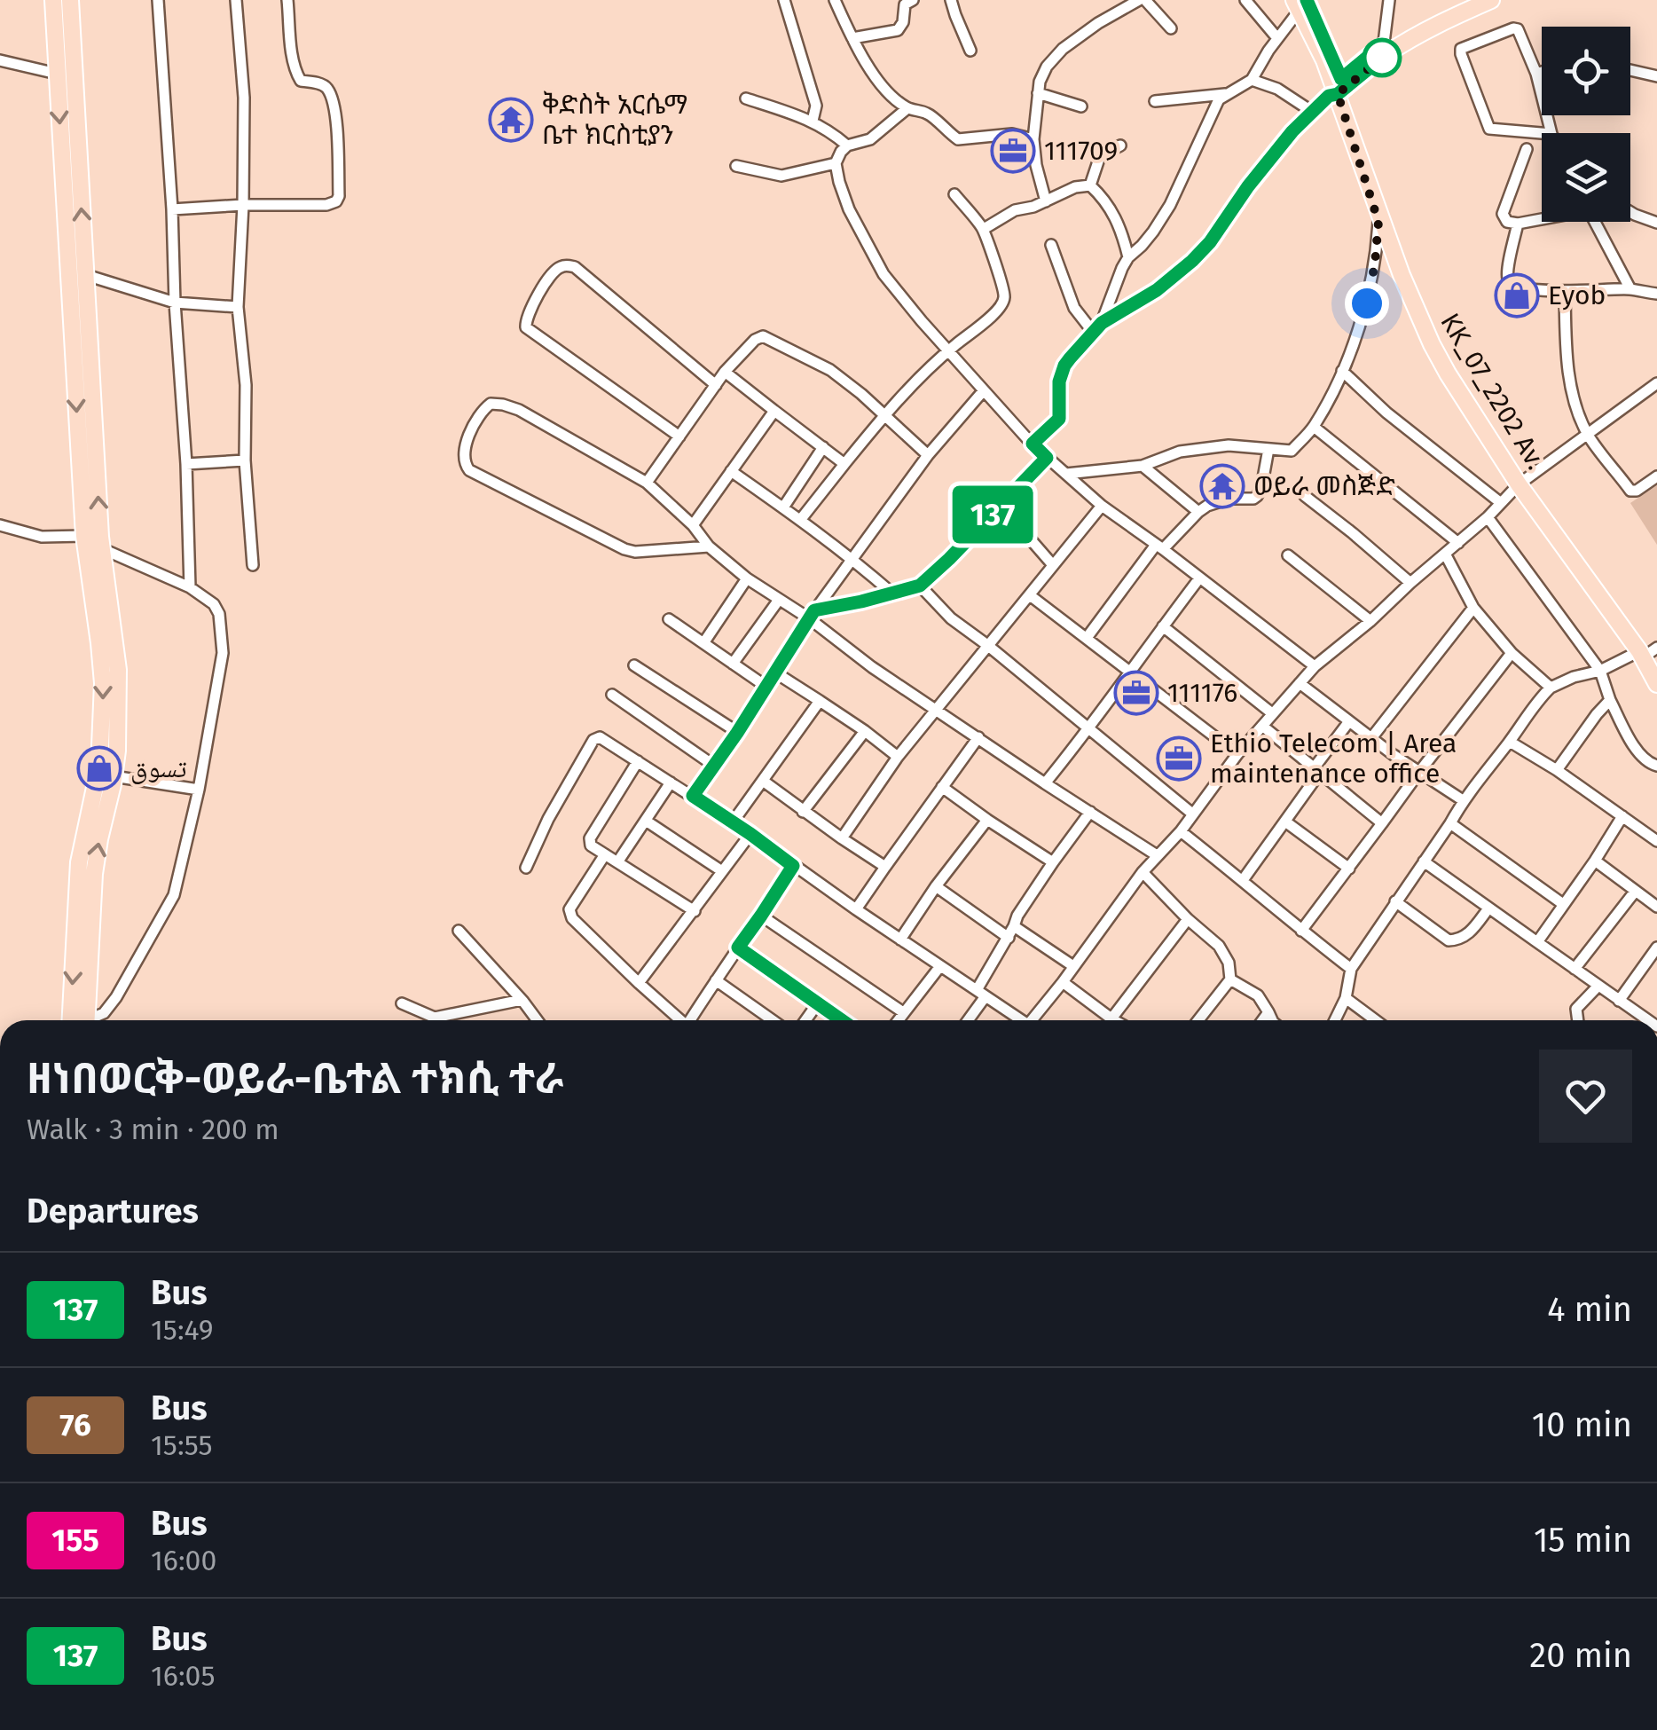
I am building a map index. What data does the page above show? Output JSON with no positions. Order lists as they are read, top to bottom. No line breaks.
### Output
{"streets":{"main road":["KK_07_2202 Av."]},"places":{"temple":["ቅድስት አርሴማ ቤተ ክርስቲያን","ወይራ መስጅድ"],"office":["111709","111176","Ethio Telecom | Area maintenance office"],"shop":["Eyob","تسوق"]},"lines":["bus line 137"],"page":{"on_map":"137","heading":[["ዘነበወርቅ-ወይራ-ቤተል ተክሲ ተራ","Walk · 3 min · 200 m"],"Departures"],"list":[{"mark":"137","name":"Bus","note":"15:49","value":"4 min"},{"mark":"76","name":"Bus","note":"15:55","value":"10 min"},{"mark":"155","name":"Bus","note":"16:00","value":"15 min"},{"mark":"137","name":"Bus","note":"16:05","value":"20 min"}]}}
